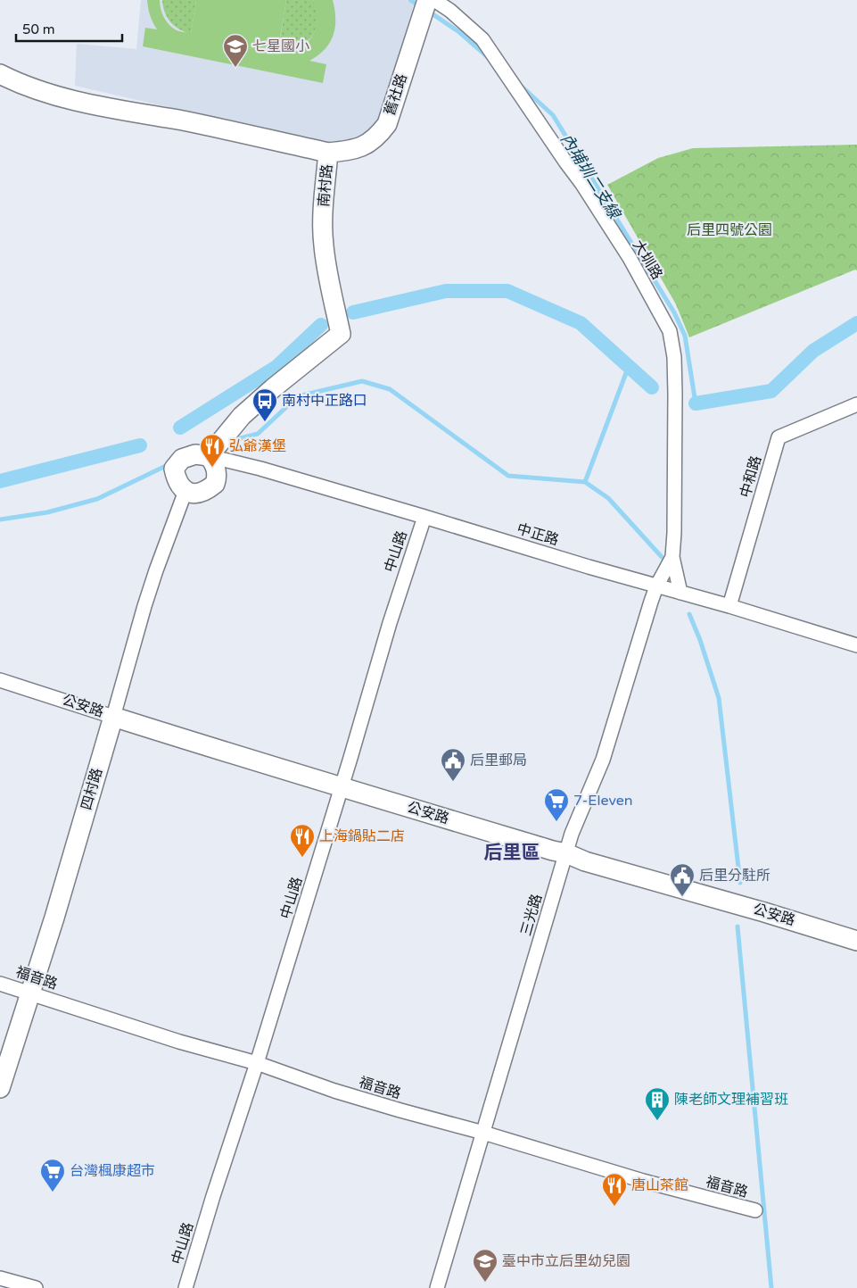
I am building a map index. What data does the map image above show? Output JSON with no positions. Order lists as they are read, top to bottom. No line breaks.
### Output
{"streets":{"main road":["舊社路","南村路","公安路","四村路"],"street":["大圳路","中和路","中正路","中山路","三光路","福音路"]},"crossings":[["舊社路","南村路"],["南村路","中正路"],["南村路","四村路"],["大圳路","中正路"],["大圳路","三光路"],["中和路","中正路"],["中正路","中山路"],["中正路","四村路"],["中正路","三光路"],["中山路","公安路"],["中山路","福音路"],["公安路","四村路"],["公安路","三光路"],["四村路","福音路"],["三光路","福音路"]],"districts":["后里區"],"water":["內埔圳二支線"],"parks":["后里四號公園"],"places":{"school or university":["七星國小","臺中市立后里幼兒園"],"bus stop":["南村中正路口"],"restaurant":["弘爺漢堡","上海鍋貼二店","唐山茶館"],"public building":["后里郵局","后里分駐所"],"supermarket":["7-Eleven","台灣楓康超市"],"building":["陳老師文理補習班"]},"scale_bar":"50 m"}
